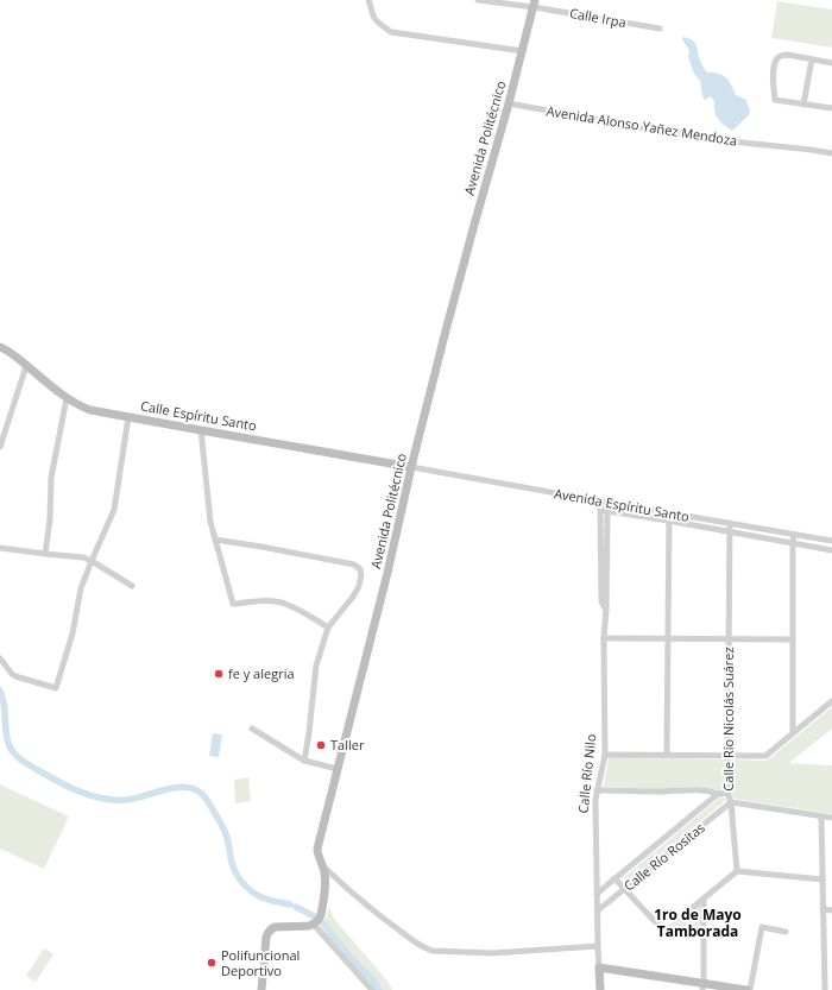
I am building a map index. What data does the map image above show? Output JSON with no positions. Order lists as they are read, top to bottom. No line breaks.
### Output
{"streets":{"main road":["Avenida Politécnico","Calle Espíritu Santo","Calle Río Nilo"],"street":["Calle Irpa","Avenida Alonso Yañez Mendoza","Avenida Espíritu Santo","Calle Río Nicolás Suárez","Calle Río Rositas"]},"crossings":[["Calle Irpa","Avenida Politécnico"],["Avenida Alonso Yañez Mendoza","Avenida Politécnico"],["Avenida Politécnico","Calle Espíritu Santo"],["Avenida Politécnico","Avenida Espíritu Santo"],["Calle Espíritu Santo","Avenida Espíritu Santo"],["Avenida Espíritu Santo","Calle Río Nicolás Suárez"],["Avenida Espíritu Santo","Calle Río Nilo"],["Calle Río Nicolás Suárez","Calle Río Rositas"],["Calle Río Nilo","Calle Río Rositas"]],"districts":["1ro de Mayo Tamborada"],"places":["fe y alegria","Taller","Polifuncional Deportivo"]}
